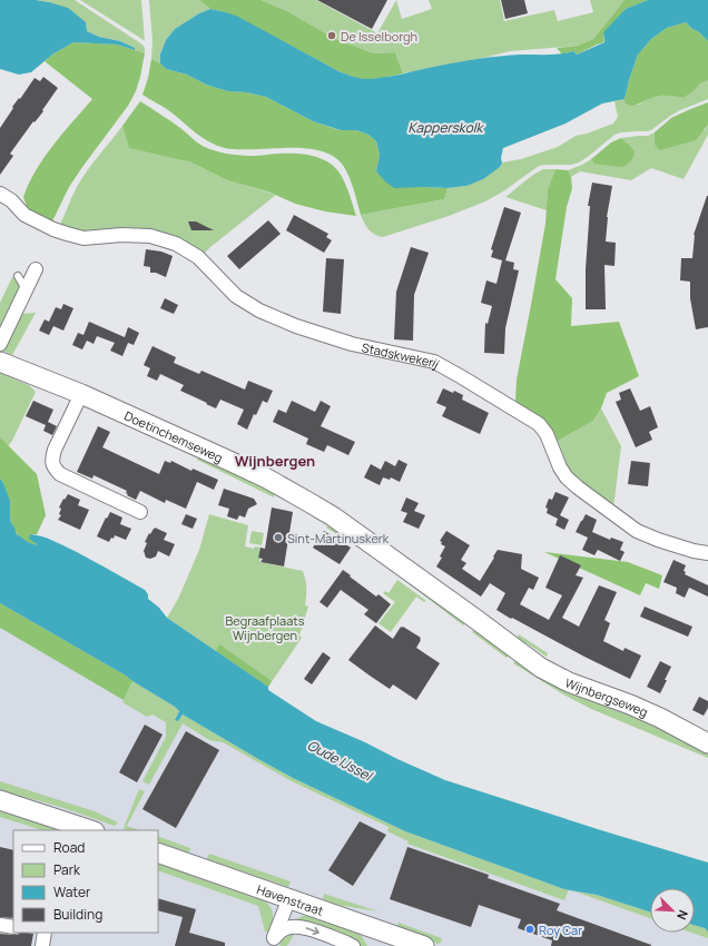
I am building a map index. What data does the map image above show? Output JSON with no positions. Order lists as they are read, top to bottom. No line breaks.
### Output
{"streets":{"street":["Stadskwekerij","Doetinchemseweg","Wijnbergseweg","Havenstraat"]},"crossings":[["Doetinchemseweg","Wijnbergseweg"]],"districts":["Wijnbergen"],"water":["Kapperskolk","Oude IJssel"],"parks":["Begraafplaats Wijnbergen"],"places":["De Isselborgh","Sint-Martinuskerk","Roy Car"],"legend":["Road","Park","Water","Building"],"north":"bottom right"}
